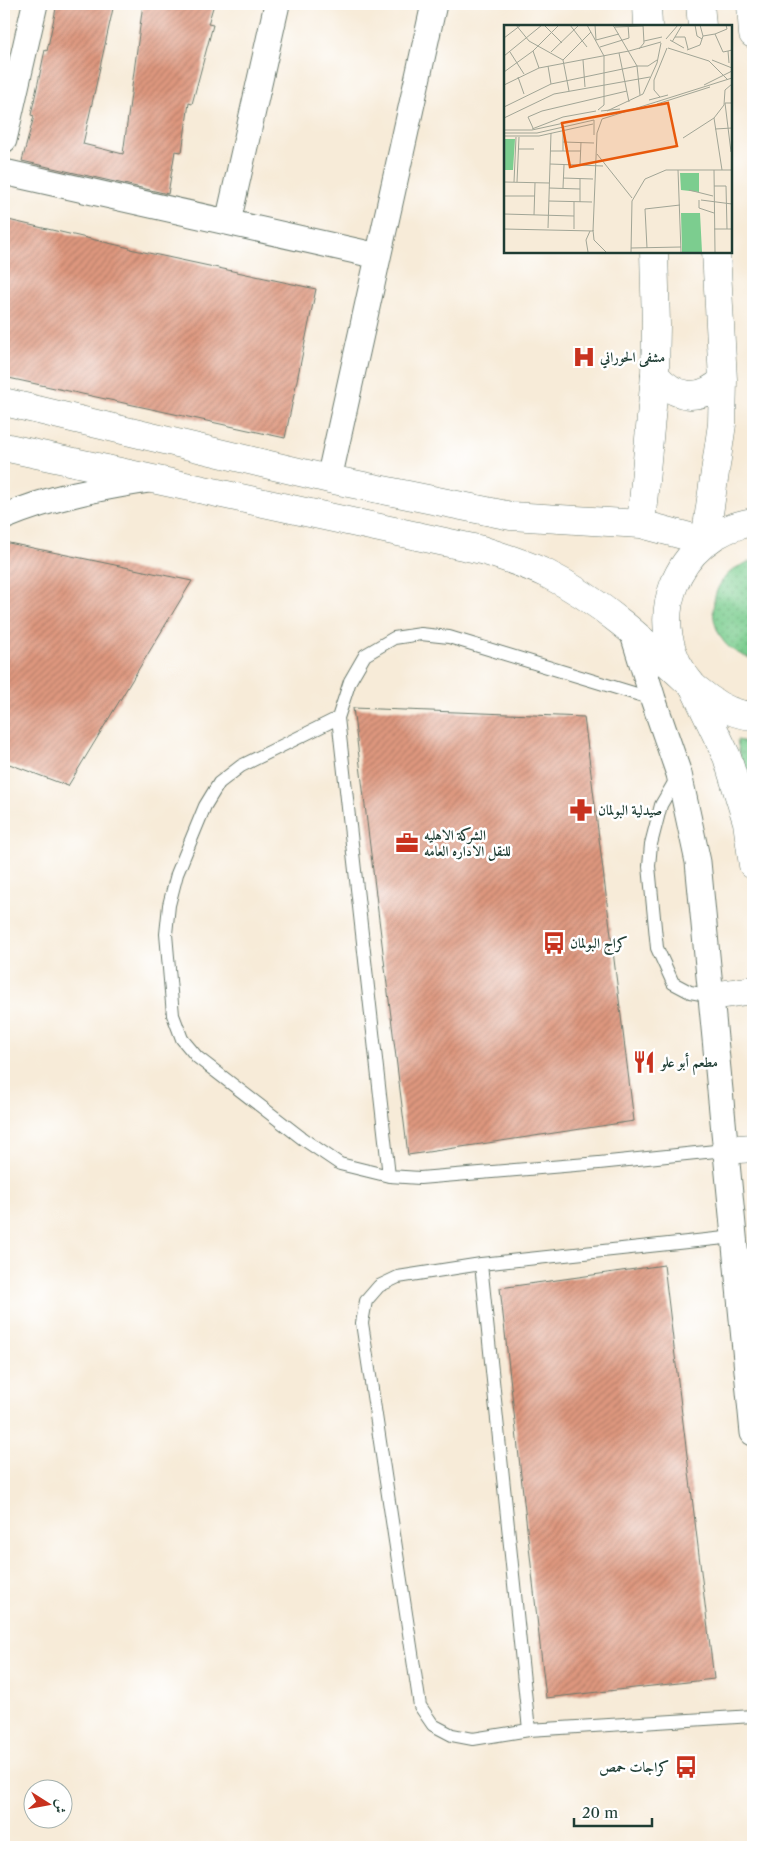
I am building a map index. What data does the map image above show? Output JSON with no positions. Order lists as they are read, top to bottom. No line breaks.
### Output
{"places":{"hospital":["مشفى الحوراني"],"pharmacy":["صيدلية البولمان"],"office":["الشركة الاهليه للنقل الاداره العامه"],"bus stop":["كراج البولمان","كراجات حمص"],"restaurant":["مطعم أبو علو"]},"scale_bar":"20 m","north":"right"}
